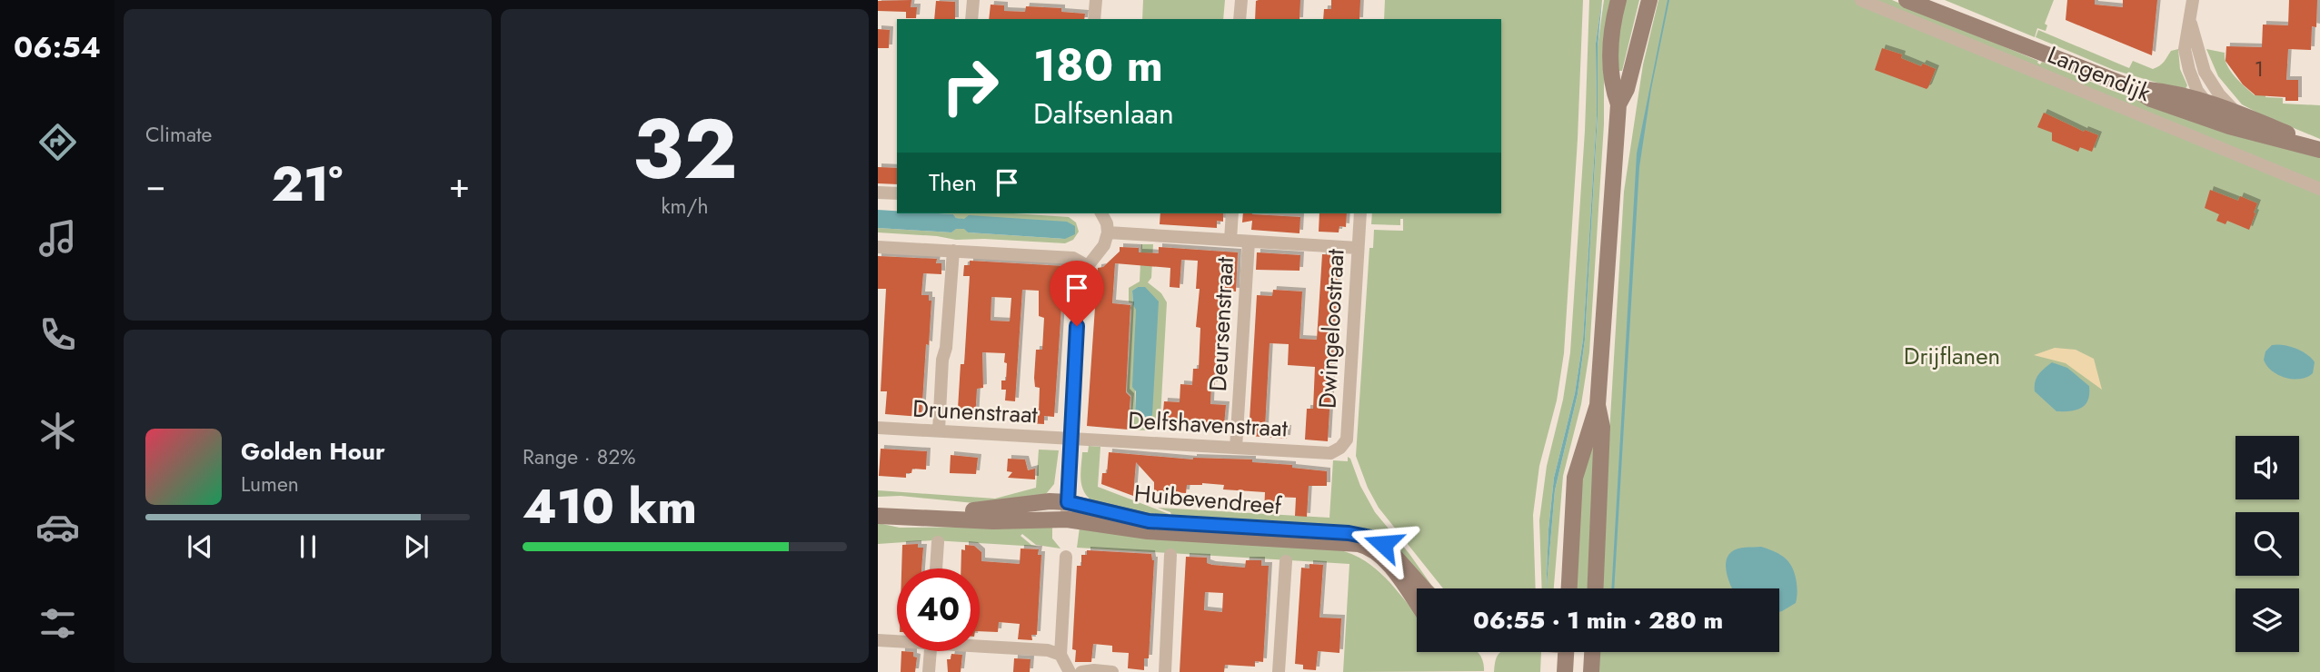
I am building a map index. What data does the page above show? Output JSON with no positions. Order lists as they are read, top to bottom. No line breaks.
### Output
{"streets":{"street":["Langendijk","Deursenstraat","Dwingeloostraat","Drunenstraat","Delfshavenstraat","Huibevendreef"]},"crossings":[["Deursenstraat","Delfshavenstraat"],["Dwingeloostraat","Delfshavenstraat"],["Drunenstraat","Delfshavenstraat"]],"parks":["Drijflanen"],"house_numbers":["1"],"page":{"tabs":"06:54","tile":["Climate",["32","km/h"],["Range · 82%","410 km"]],"turn":["180 m","Dalfsenlaan"],"then":"Then","heat":["−","21°","+"],"song":["Golden Hour","Lumen"],"limit":"40","trip":"06:55 · 1 min · 280 m"}}
